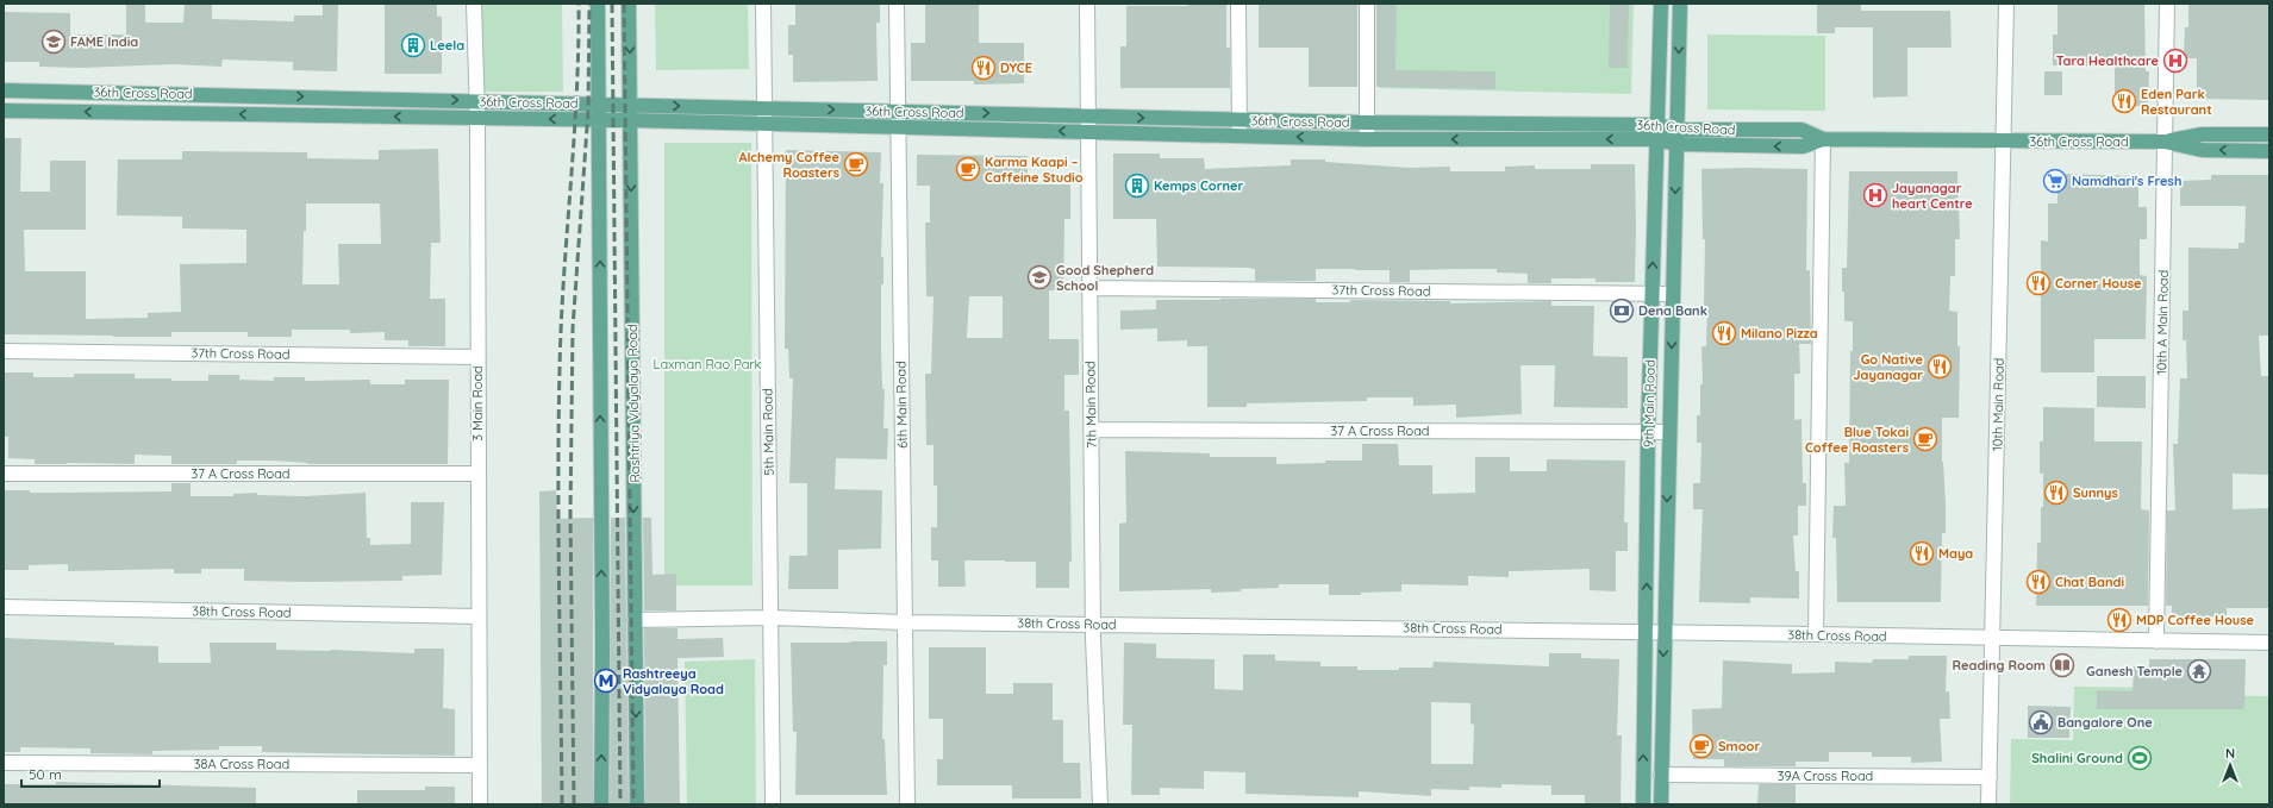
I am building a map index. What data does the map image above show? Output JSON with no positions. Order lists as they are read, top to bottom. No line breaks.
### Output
{"streets":{"main road":["36th Cross Road","Rashtriya Vidyalaya Road","9th Main Road"],"street":["37th Cross Road","10th A Main Road","3 Main Road","6th Main Road","7th Main Road","10th Main Road","37 A Cross Road","5th Main Road","38th Cross Road","38A Cross Road","39A Cross Road"]},"crossings":[["36th Cross Road","10th A Main Road"],["36th Cross Road","3 Main Road"],["36th Cross Road","Rashtriya Vidyalaya Road"],["36th Cross Road","9th Main Road"],["36th Cross Road","6th Main Road"],["36th Cross Road","7th Main Road"],["36th Cross Road","10th Main Road"],["36th Cross Road","5th Main Road"],["37th Cross Road","3 Main Road"],["37th Cross Road","9th Main Road"],["37th Cross Road","7th Main Road"],["10th A Main Road","38th Cross Road"],["3 Main Road","37 A Cross Road"],["3 Main Road","38th Cross Road"],["3 Main Road","38A Cross Road"],["Rashtriya Vidyalaya Road","38th Cross Road"],["9th Main Road","37 A Cross Road"],["9th Main Road","38th Cross Road"],["9th Main Road","39A Cross Road"],["6th Main Road","38th Cross Road"],["7th Main Road","37 A Cross Road"],["7th Main Road","38th Cross Road"],["10th Main Road","38th Cross Road"],["10th Main Road","39A Cross Road"],["5th Main Road","38th Cross Road"]],"parks":["Laxman Rao Park"],"places":{"school or university":["FAME India","Good Shepherd School"],"building":["Leela","Kemps Corner"],"hospital":["Tara Healthcare","Jayanagar heart Centre"],"restaurant":["DYCE","Eden Park Restaurant","Corner House","Milano Pizza","Go Native Jayanagar","Sunnys","Maya","Chat Bandi","MDP Coffee House"],"cafe":["Alchemy Coffee Roasters","Karma Kaapi – Caffeine Studio","Blue Tokai Coffee Roasters","Smoor"],"supermarket":["Namdhari's Fresh"],"bank":["Dena Bank"],"library":["Reading Room"],"temple":["Ganesh Temple"],"metro station":["Rashtreeya Vidyalaya Road"],"public building":["Bangalore One"],"sports":["Shalini Ground"]},"scale_bar":"50 m","north":"top"}
